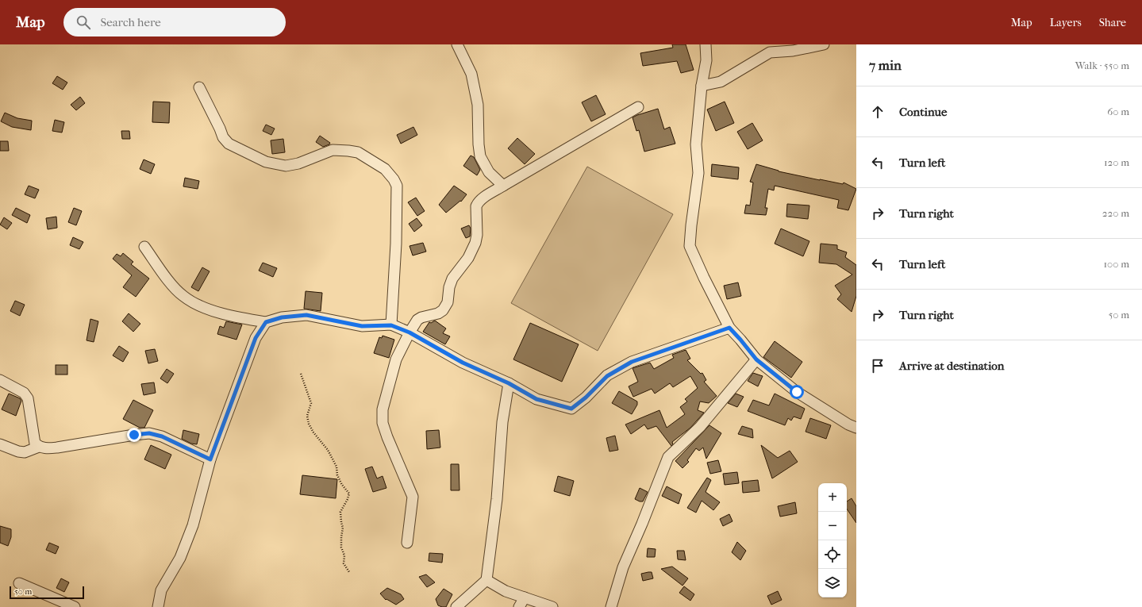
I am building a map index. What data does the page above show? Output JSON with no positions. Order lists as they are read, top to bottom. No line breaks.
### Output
{"scale_bar":"50 m","page":{"header":"Map","search":"Search here","nav":["Map","Layers","Share"],"heading":["7 min","Walk · 550 m"],"list":[["Continue","60 m"],["Turn left","120 m"],["Turn right","220 m"],["Turn left","100 m"],["Turn right","50 m"],"Arrive at destination"],"map_buttons":["+","−"],"scale":"50 m"}}
